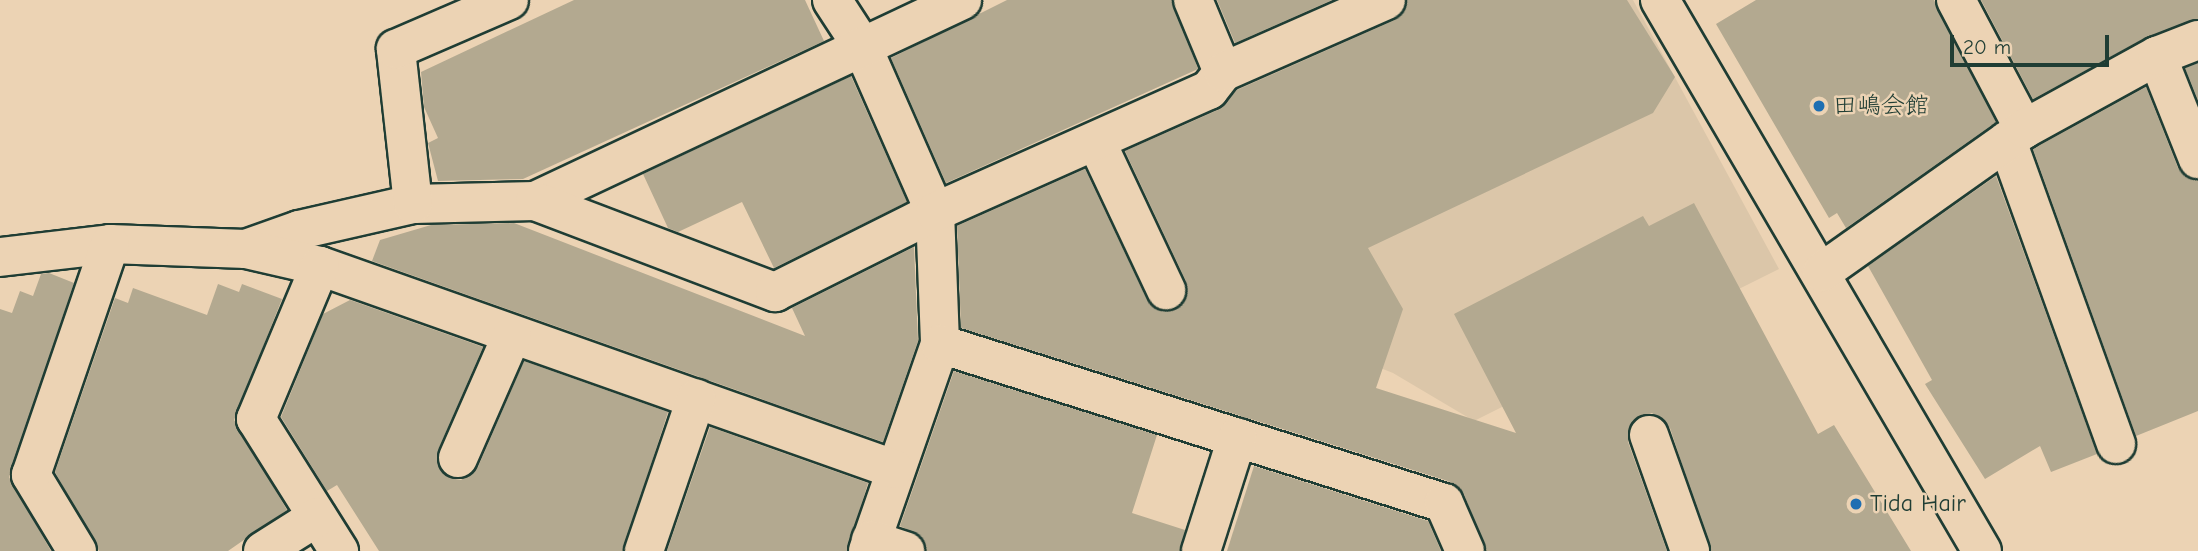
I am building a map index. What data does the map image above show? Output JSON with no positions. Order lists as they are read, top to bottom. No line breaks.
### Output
{"places":["田嶋会館","Tida Hair"],"scale_bar":"20 m"}
